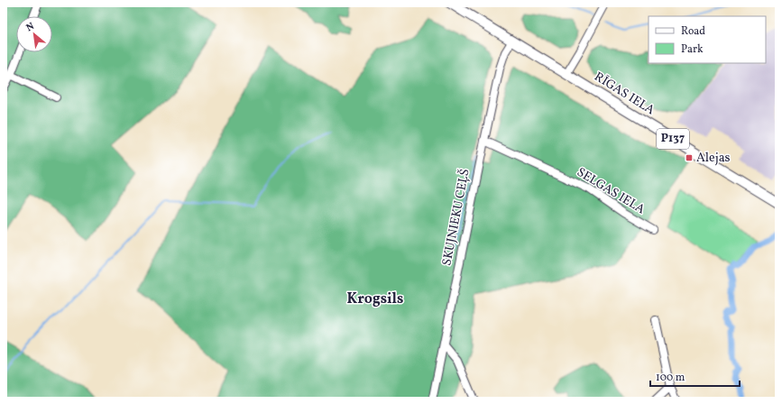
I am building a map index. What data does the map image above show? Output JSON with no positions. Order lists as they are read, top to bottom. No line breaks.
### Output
{"streets":{"main road":["RĪGAS IELA","P137"],"street":["SELGAS IELA","SKUJNIEKU CEĻŠ"]},"crossings":[["RĪGAS IELA","P137"],["P137","SKUJNIEKU CEĻŠ"],["SELGAS IELA","SKUJNIEKU CEĻŠ"]],"districts":["Krogsils"],"places":{"transit":["Alejas"]},"legend":["Road","Park"],"scale_bar":"100 m","north":"top left"}
